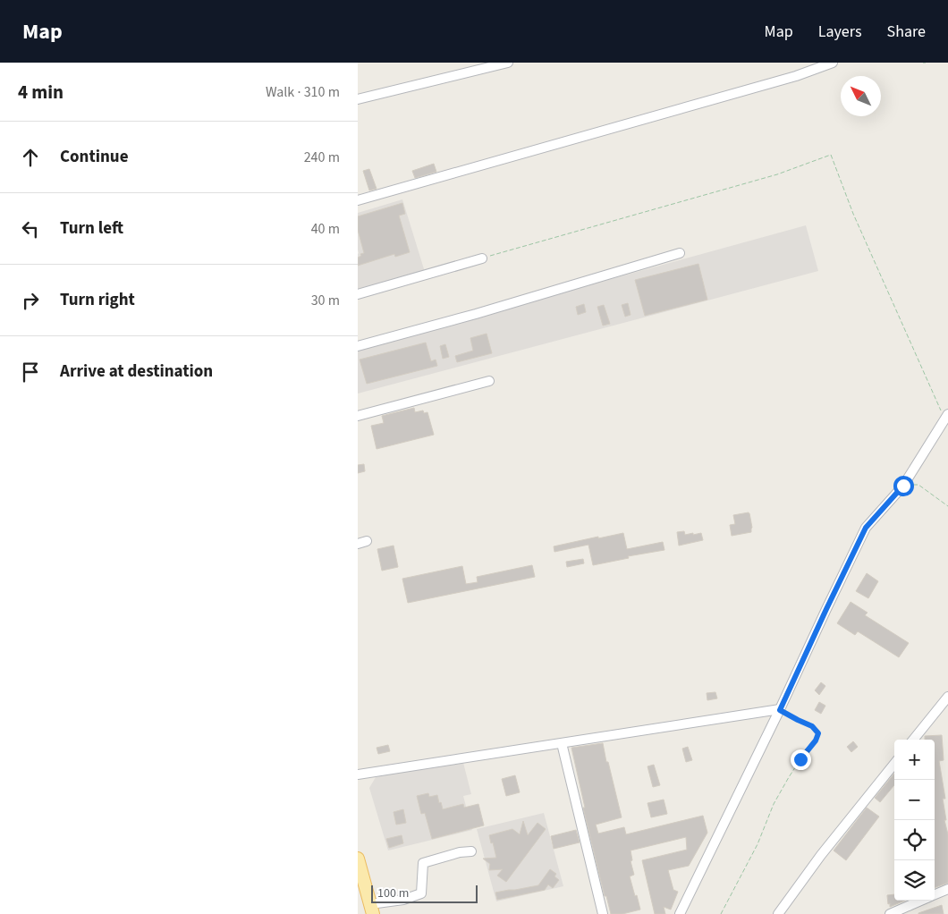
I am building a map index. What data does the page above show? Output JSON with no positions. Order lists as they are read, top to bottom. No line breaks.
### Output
{"scale_bar":"100 m","north":"top left","page":{"header":"Map","nav":["Map","Layers","Share"],"heading":["4 min","Walk · 310 m"],"list":[["Continue","240 m"],["Turn left","40 m"],["Turn right","30 m"],"Arrive at destination"],"map_buttons":["+","−"],"scale":"100 m"}}
